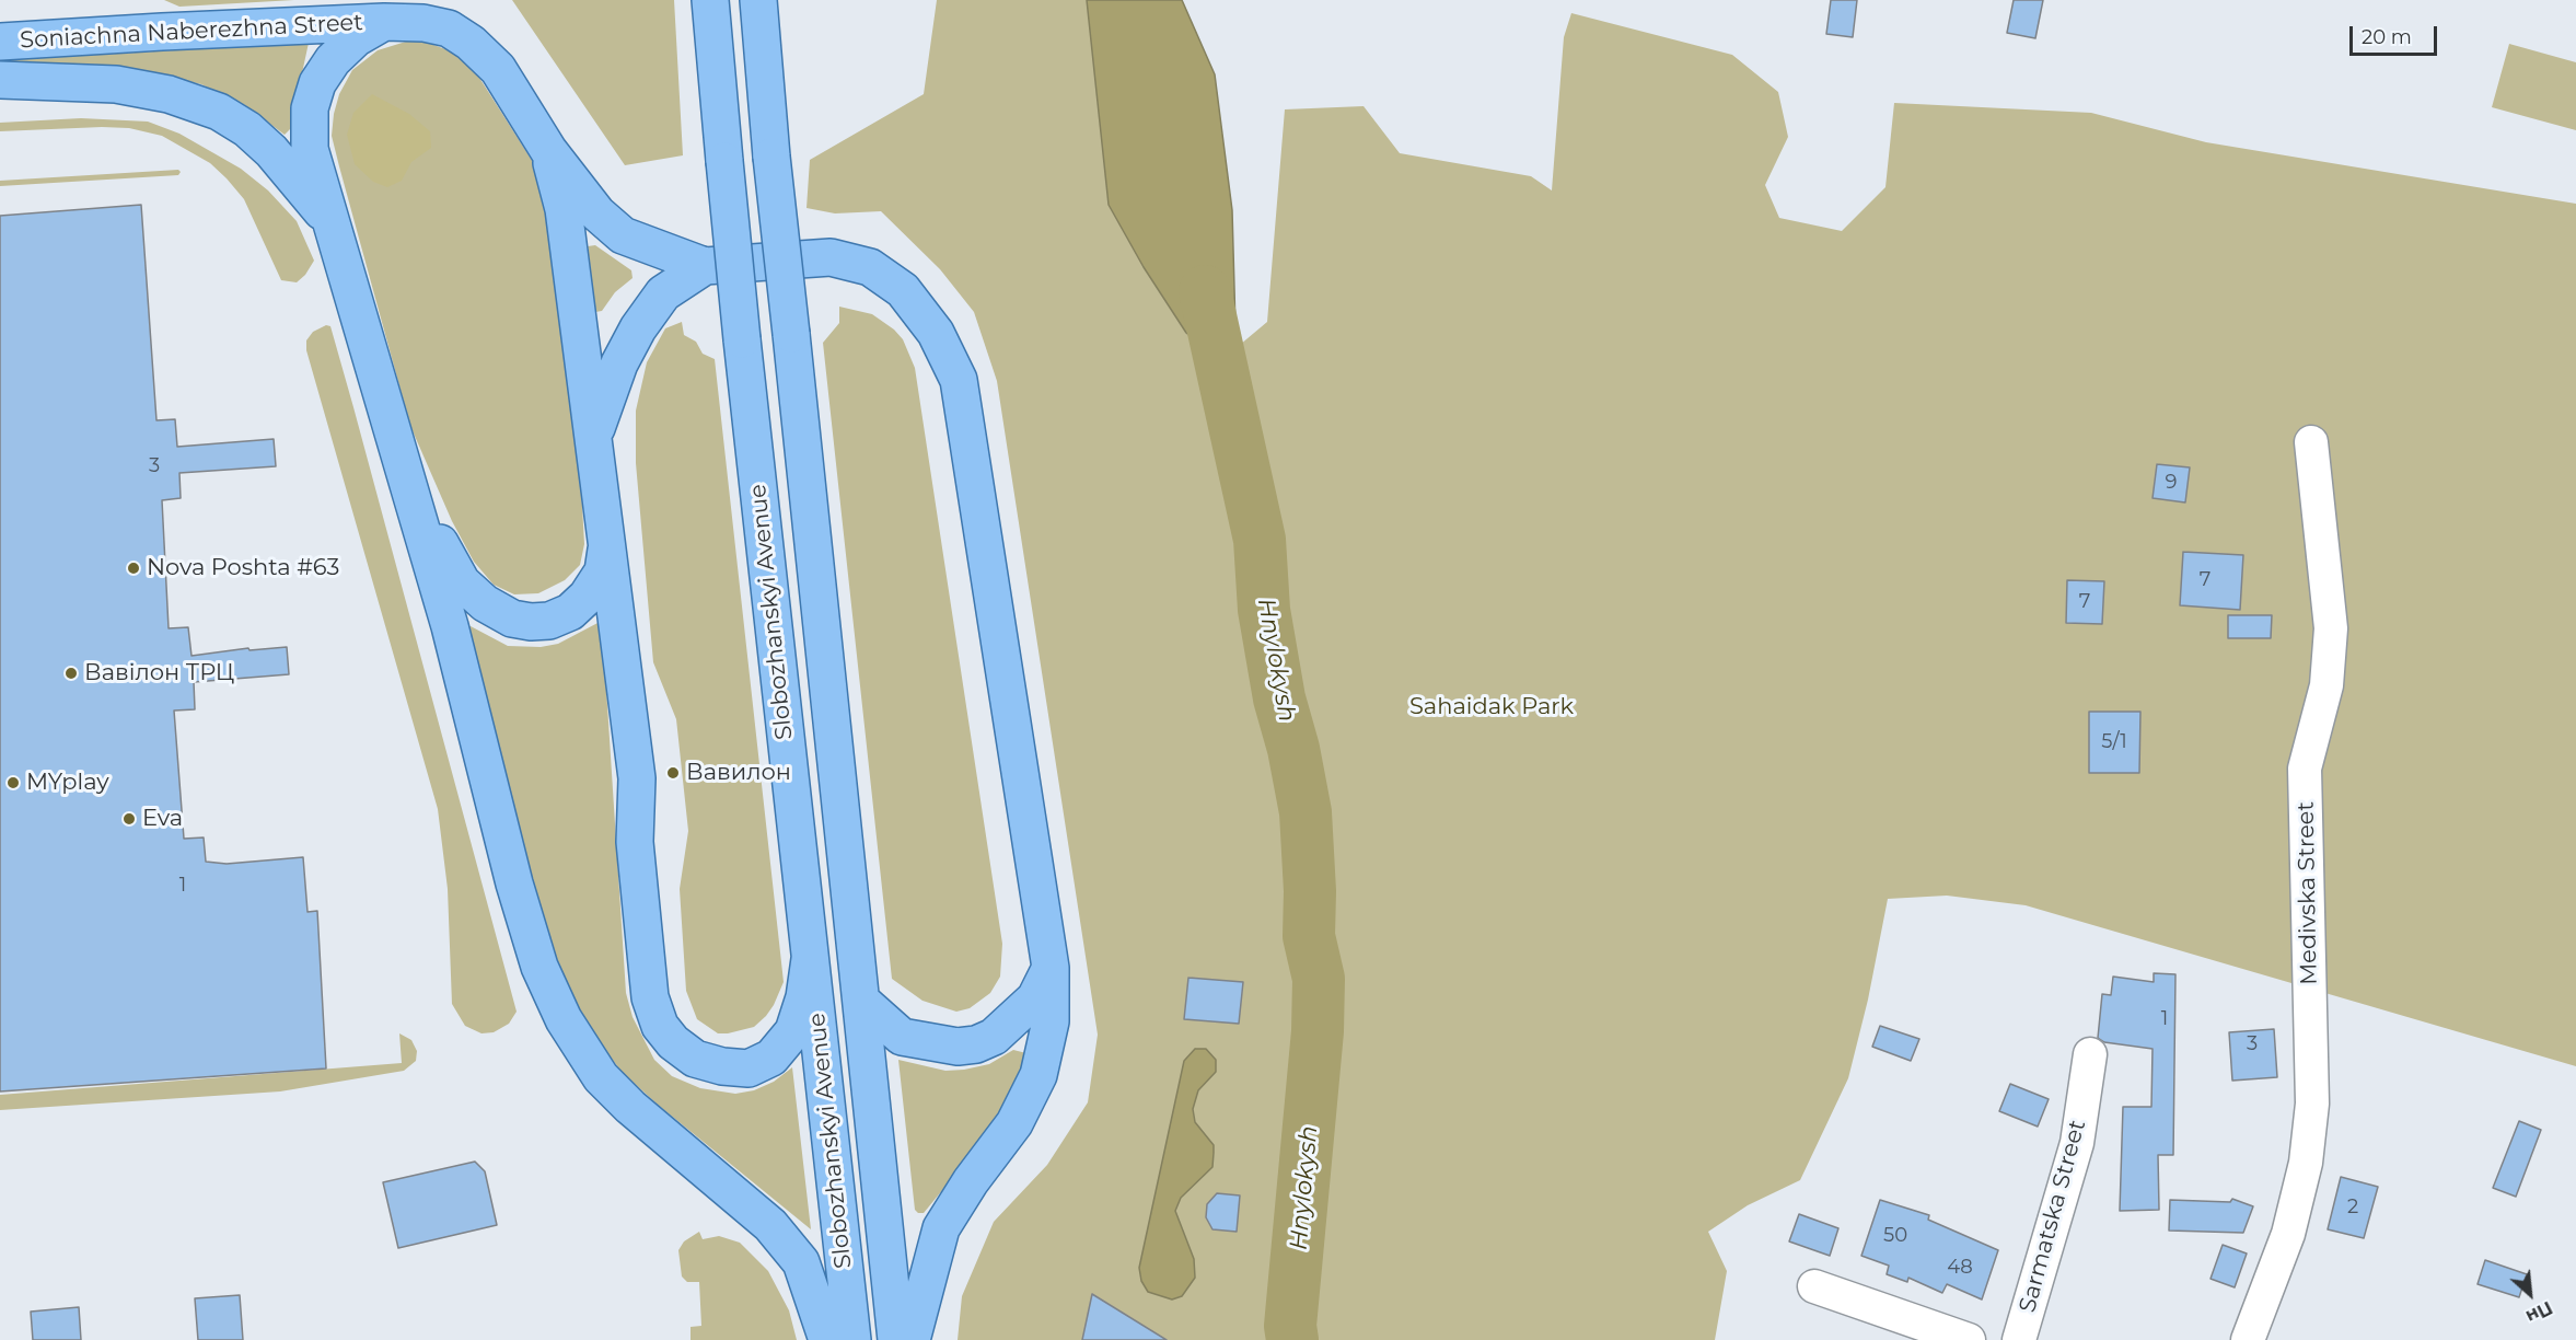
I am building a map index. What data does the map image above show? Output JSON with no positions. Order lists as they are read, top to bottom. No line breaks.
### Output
{"streets":{"main road":["Soniachna Naberezhna Street","Slobozhanskyi Avenue"],"street":["Medivska Street","Sarmatska Street"]},"water":["Hnylokysh"],"parks":["Sahaidak Park"],"places":["Nova Poshta #63","Вавілон ТРЦ","Вавилон","MYplay","Eva"],"house_numbers":["3","9","7","7","5/1","1","1","3","2","50","48"],"scale_bar":"20 m","north":"bottom right"}
